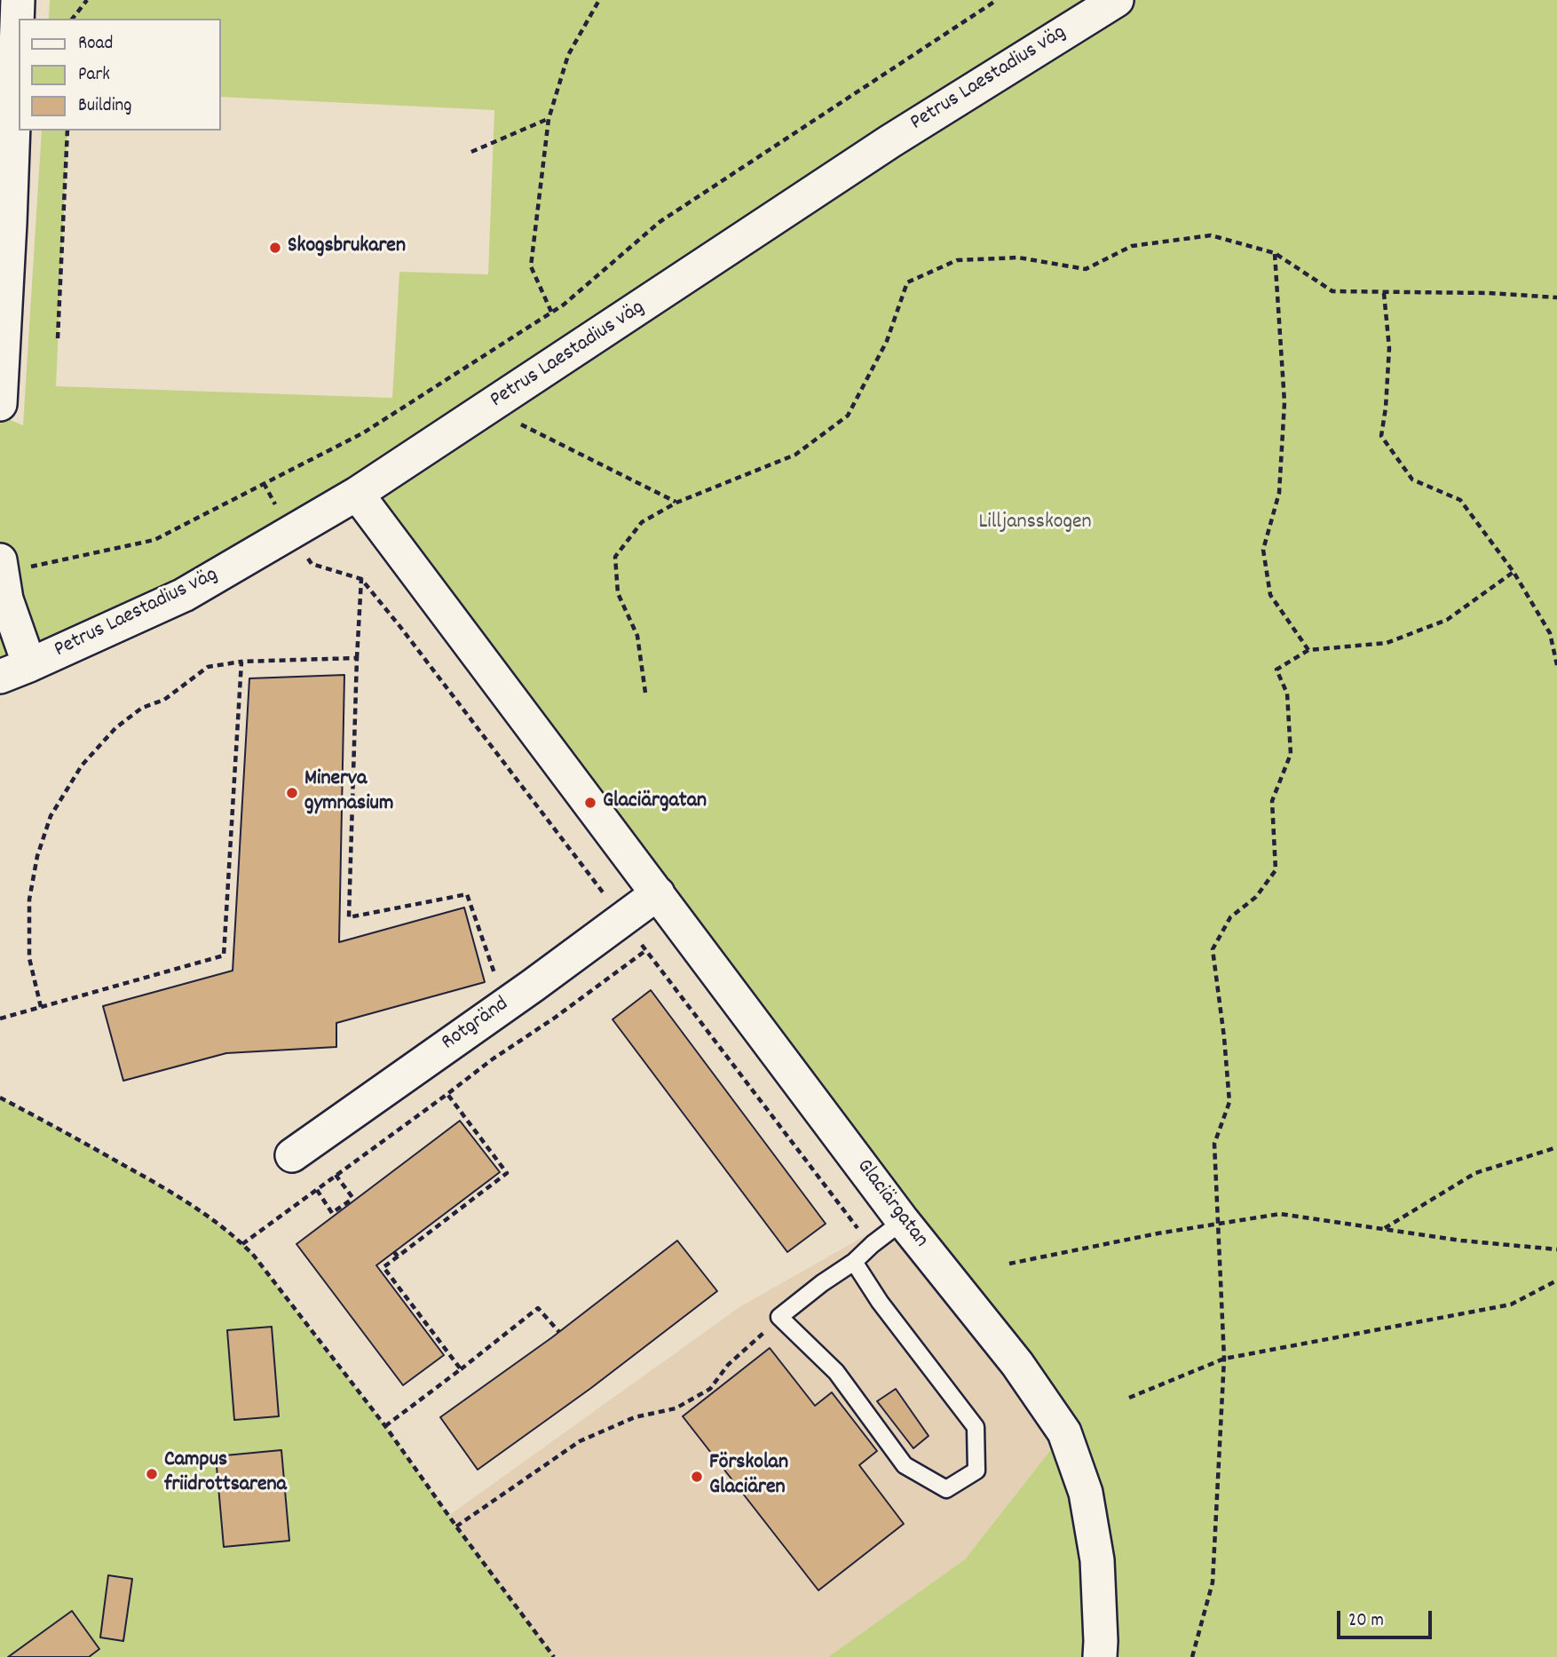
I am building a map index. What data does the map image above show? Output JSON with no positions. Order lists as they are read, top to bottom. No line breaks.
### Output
{"streets":{"street":["Petrus Laestadius väg","Rotgränd","Glaciärgatan"]},"crossings":[["Petrus Laestadius väg","Glaciärgatan"],["Rotgränd","Glaciärgatan"]],"parks":["Lilljansskogen"],"places":["Skogsbrukaren","Minerva gymnasium","Glaciärgatan","Campus friidrottsarena","Förskolan Glaciären"],"legend":["Road","Park","Building"],"scale_bar":"20 m"}
